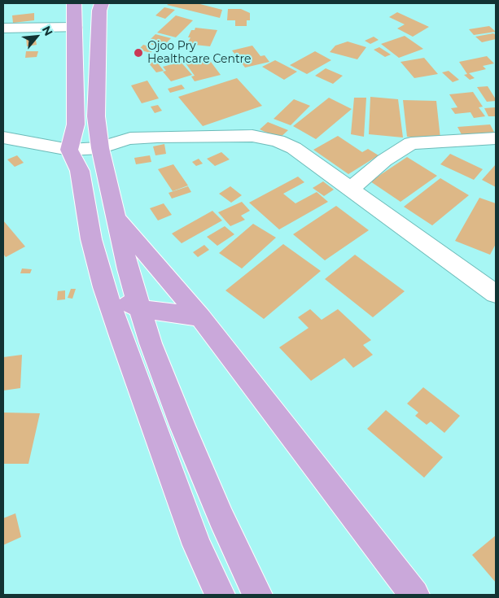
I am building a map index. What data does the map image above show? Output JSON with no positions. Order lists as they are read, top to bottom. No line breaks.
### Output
{"places":["Ojoo Pry Healthcare Centre"],"north":"top right"}
